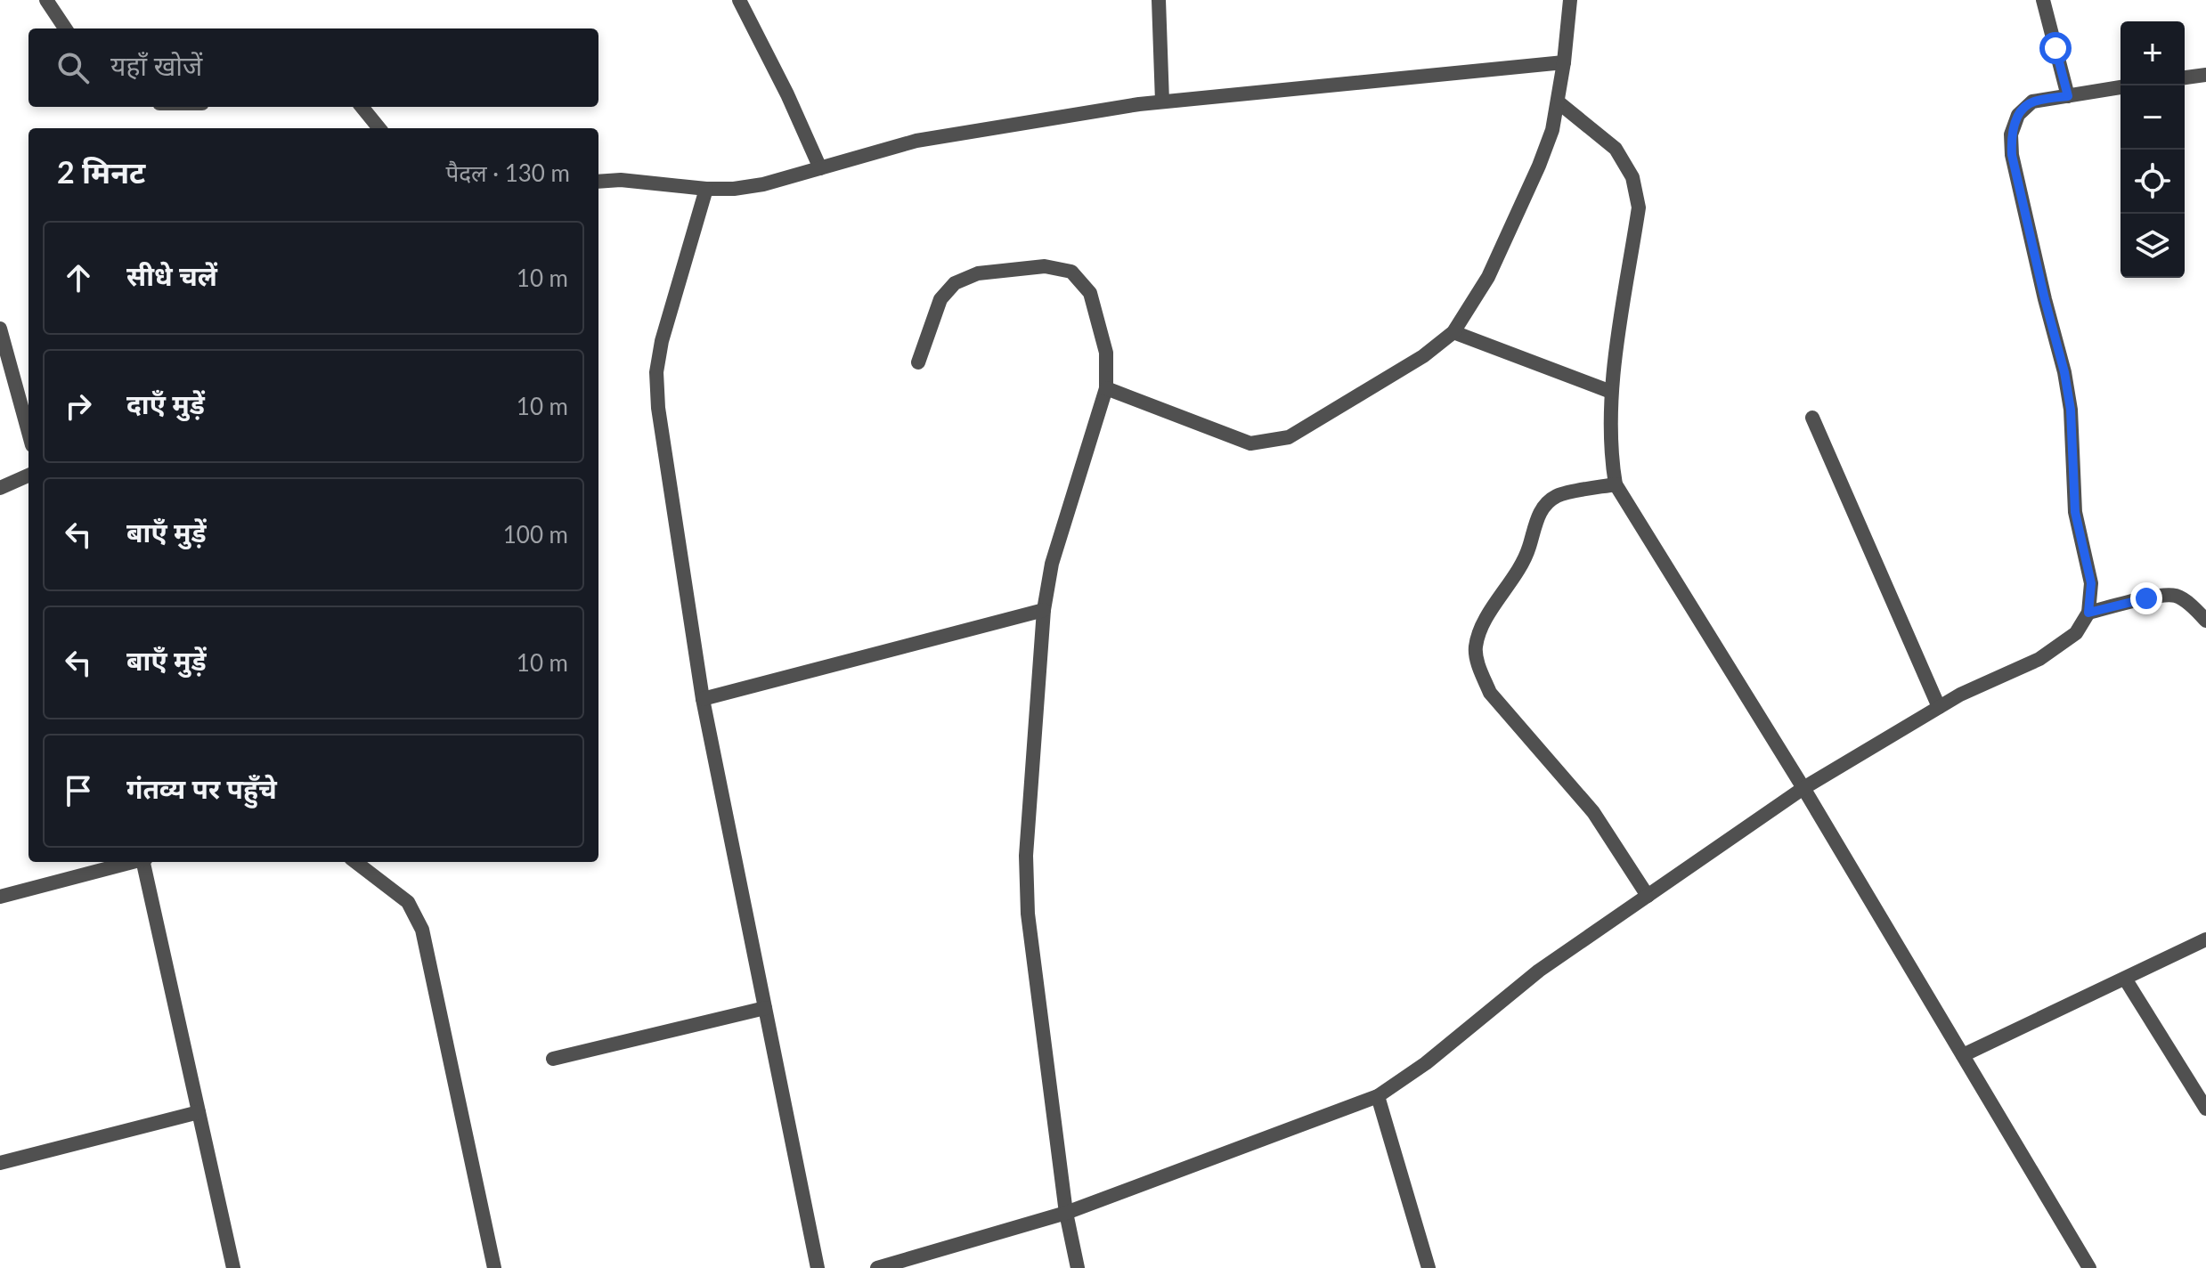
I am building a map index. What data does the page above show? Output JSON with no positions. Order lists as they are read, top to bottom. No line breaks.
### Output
{"page":{"map_buttons":["+","−"],"search":"यहाँ खोजें","heading":["2 मिनट","पैदल · 130 m"],"list":[["सीधे चलें","10 m"],["दाएँ मुड़ें","10 m"],["बाएँ मुड़ें","100 m"],["बाएँ मुड़ें","10 m"],"गंतव्य पर पहुँचे"]}}
